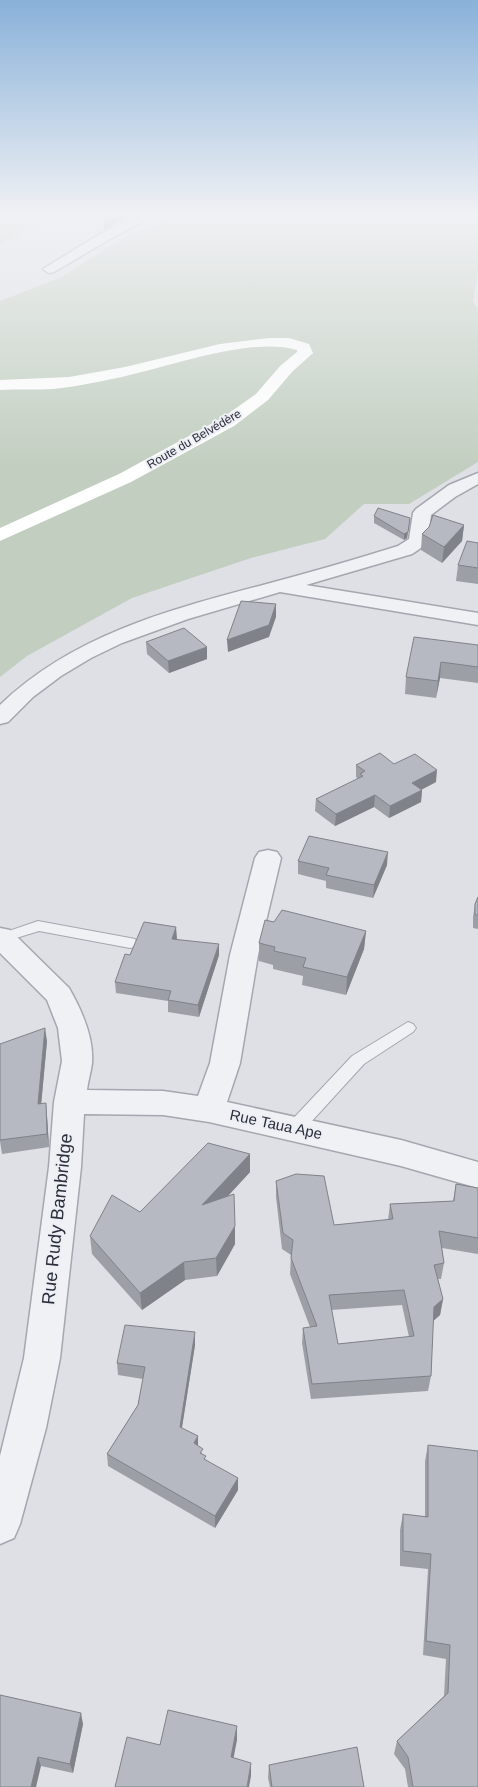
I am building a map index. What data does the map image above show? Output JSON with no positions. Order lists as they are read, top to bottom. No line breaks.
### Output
{"streets":{"street":["Route du Belvédère","Rue Taua Ape","Rue Rudy Bambridge"]},"crossings":[["Rue Taua Ape","Rue Rudy Bambridge"]]}
